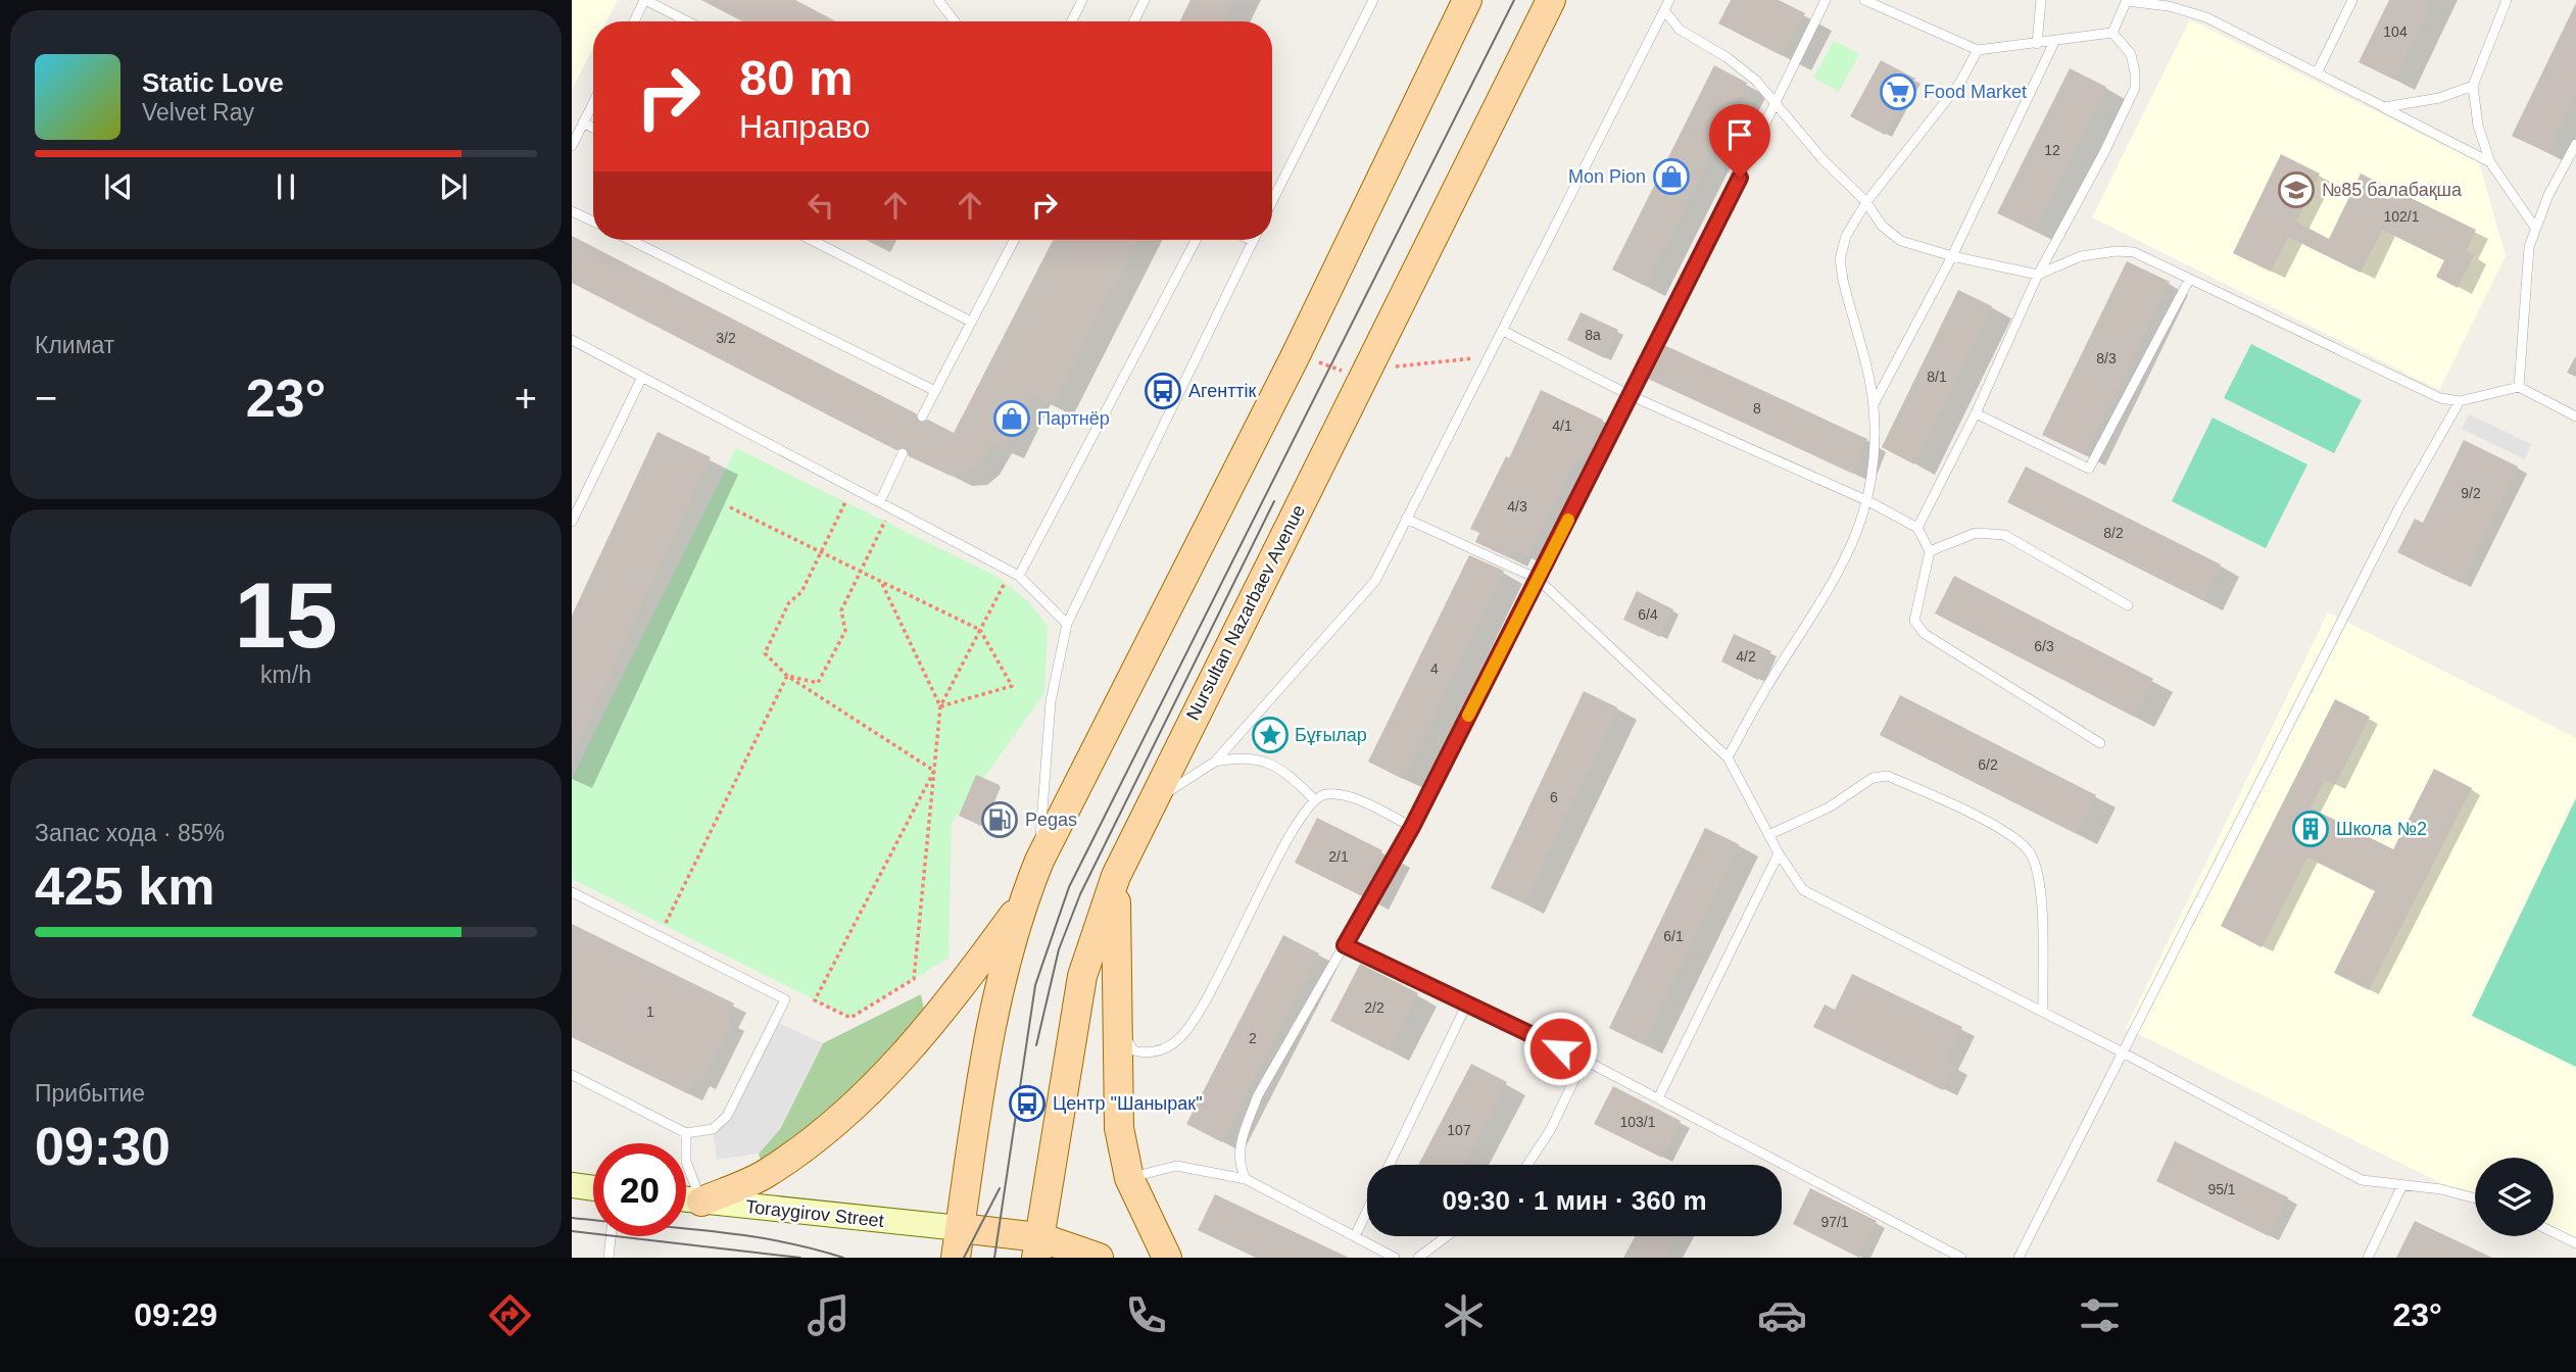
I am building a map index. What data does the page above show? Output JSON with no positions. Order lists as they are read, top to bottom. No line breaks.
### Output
{"streets":{"main road":["Nursultan Nazarbaev Avenue","Toraygirov Street"]},"places":{"supermarket":["Food Market"],"shop":["Mon Pion","Партнёр"],"school or university":["№85 балабақша"],"bus stop":["Агенттік","Центр \"Шанырак\""],"place":["Бұғылар"],"fuel station":["Pegas"],"building":["Школа №2"]},"house_numbers":["104","12","102/1","8а","3/2","8/3","8/1","8","4/1","9/2","4/3","8/2","6/4","6/3","4/2","4","6/2","6","2/1","6/1","2/2","1","2","103/1","107","95/1","97/1"],"page":{"turn":["80 m","Направо"],"song":["Static Love","Velvet Ray"],"tile":["Климат",["15","km/h"],["Запас хода · 85%","425 km"],["Прибытие","09:30"]],"heat":["−","23°","+"],"limit":"20","trip":"09:30 · 1 мин · 360 m","tabs":["09:29","23°"]}}
